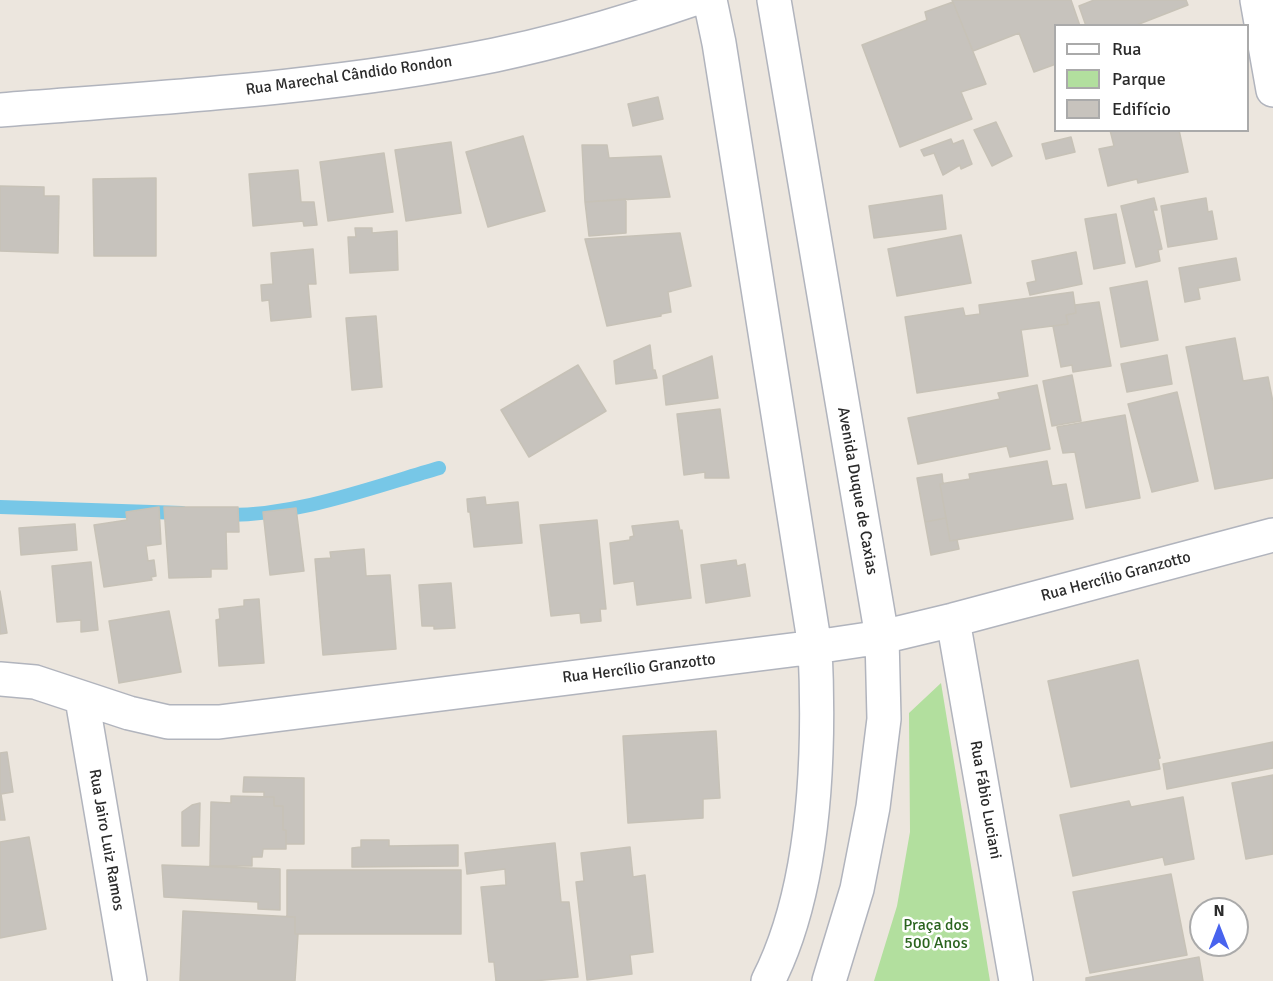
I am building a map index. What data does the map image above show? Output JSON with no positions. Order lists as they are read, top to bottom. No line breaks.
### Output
{"streets":{"street":["Rua Marechal Cândido Rondon","Avenida Duque de Caxias","Rua Hercílio Granzotto","Rua Fábio Luciani","Rua Jairo Luiz Ramos"]},"crossings":[["Avenida Duque de Caxias","Rua Hercílio Granzotto"],["Rua Hercílio Granzotto","Rua Fábio Luciani"],["Rua Hercílio Granzotto","Rua Jairo Luiz Ramos"]],"parks":["Praça dos 500 Anos"],"legend":["Rua","Parque","Edifício"],"north":"top"}
